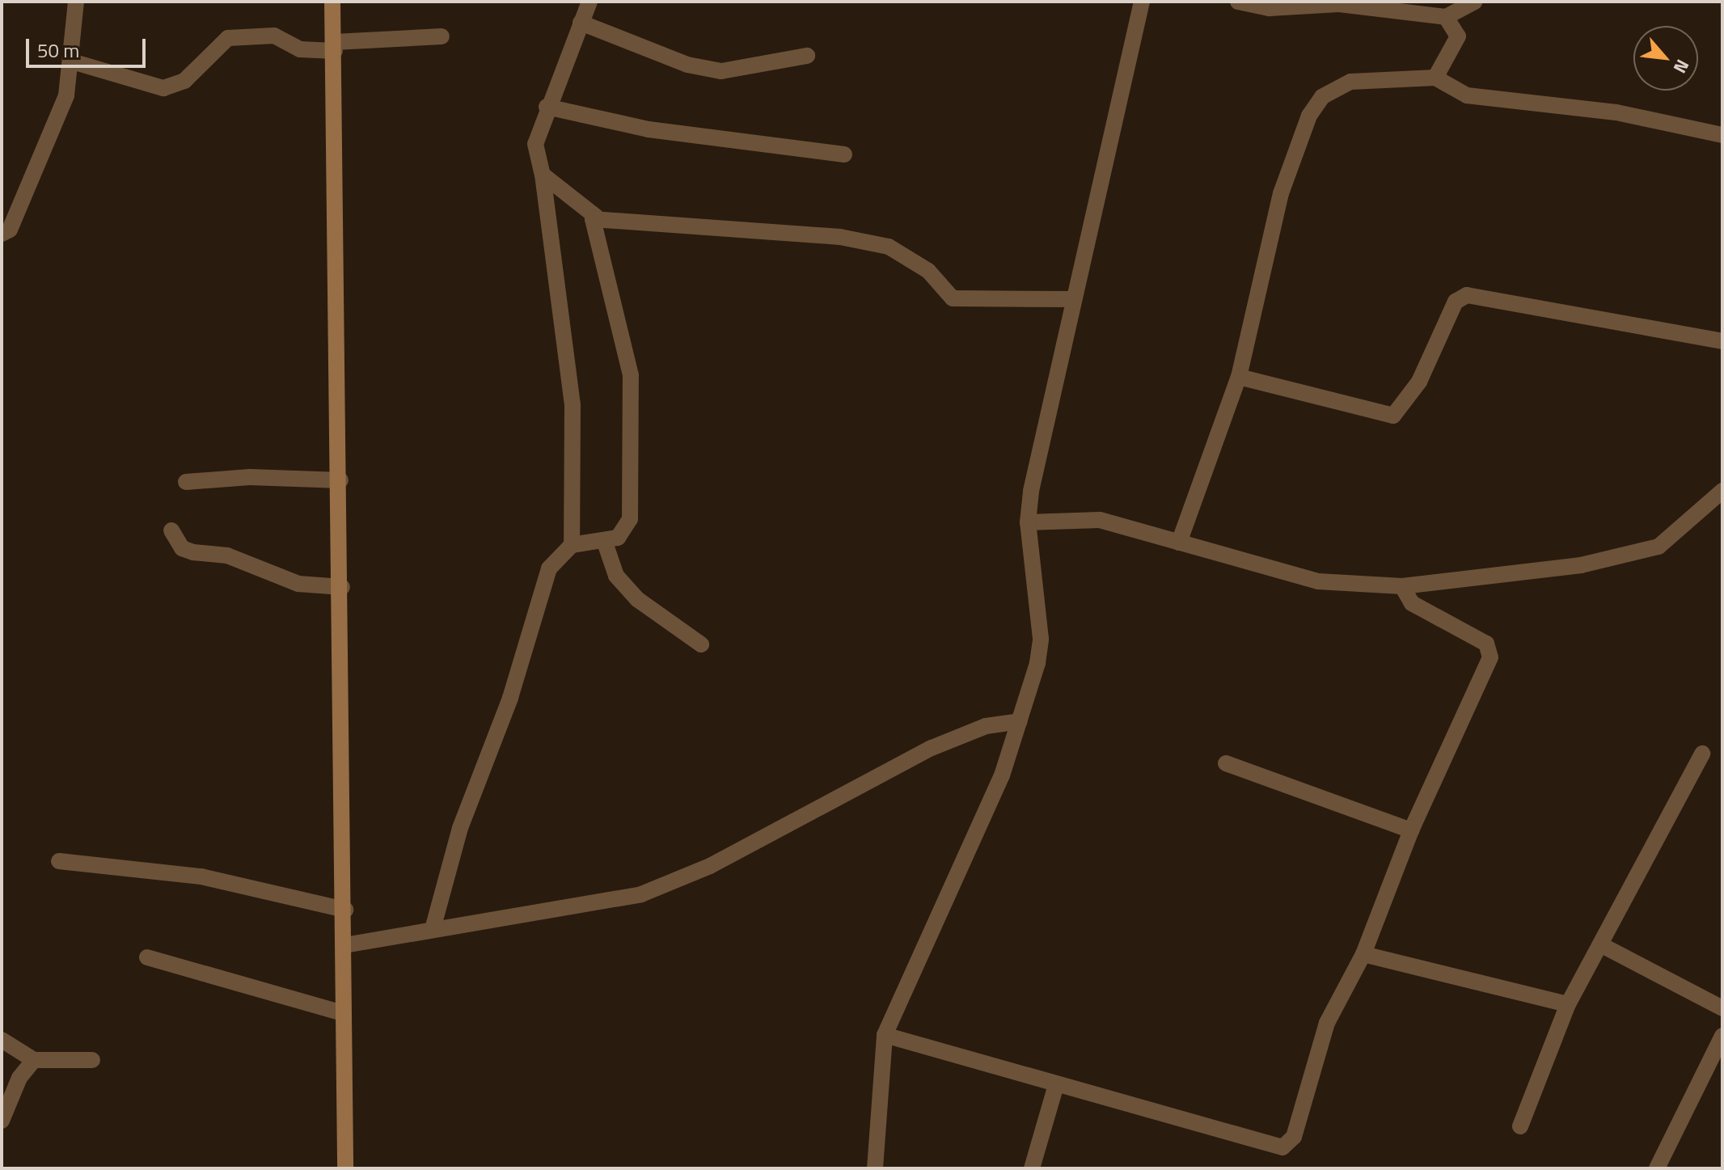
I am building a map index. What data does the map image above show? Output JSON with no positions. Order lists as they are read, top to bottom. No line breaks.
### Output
{"scale_bar":"50 m","north":"bottom right"}
